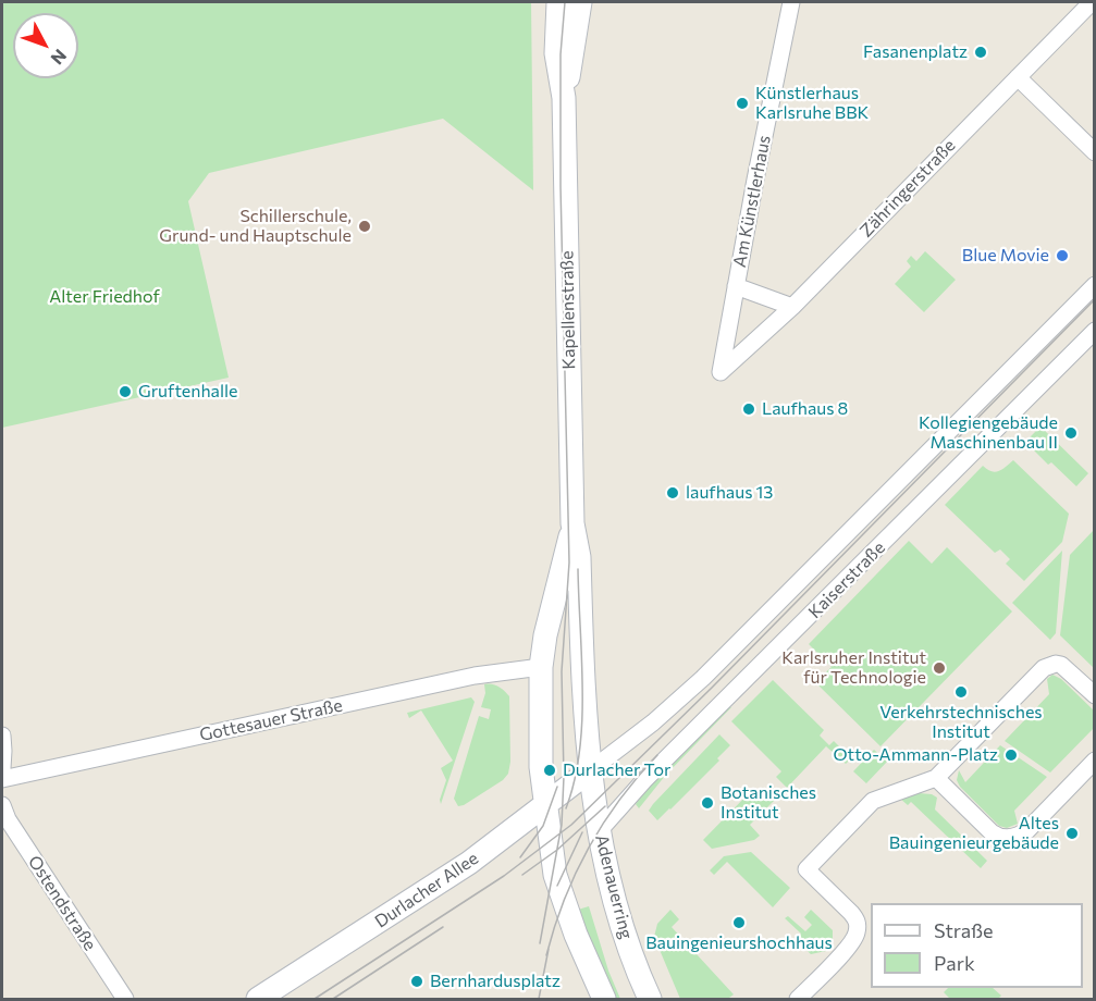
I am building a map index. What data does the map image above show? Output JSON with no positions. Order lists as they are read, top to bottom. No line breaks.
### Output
{"streets":{"main road":["Kapellenstraße","Adenauerring","Durlacher Allee"],"street":["Zähringerstraße","Am Künstlerhaus","Kaiserstraße","Gottesauer Straße","Ostendstraße"]},"crossings":[["Zähringerstraße","Am Künstlerhaus"],["Kapellenstraße","Kaiserstraße"],["Kapellenstraße","Gottesauer Straße"],["Kapellenstraße","Adenauerring"],["Kapellenstraße","Durlacher Allee"],["Kaiserstraße","Adenauerring"],["Kaiserstraße","Durlacher Allee"],["Adenauerring","Durlacher Allee"]],"parks":["Alter Friedhof"],"places":["Fasanenplatz","Künstlerhaus Karlsruhe BBK","Schillerschule, Grund- und Hauptschule","Blue Movie","Gruftenhalle","Laufhaus 8","Kollegiengebäude Maschinenbau II","laufhaus 13","Karlsruher Institut für Technologie","Verkehrstechnisches Institut","Otto-Ammann-Platz","Durlacher Tor","Botanisches Institut","Altes Bauingenieurgebäude","Bauingenieurshochhaus","Bernhardusplatz"],"legend":["Straße","Park"],"north":"bottom right"}
